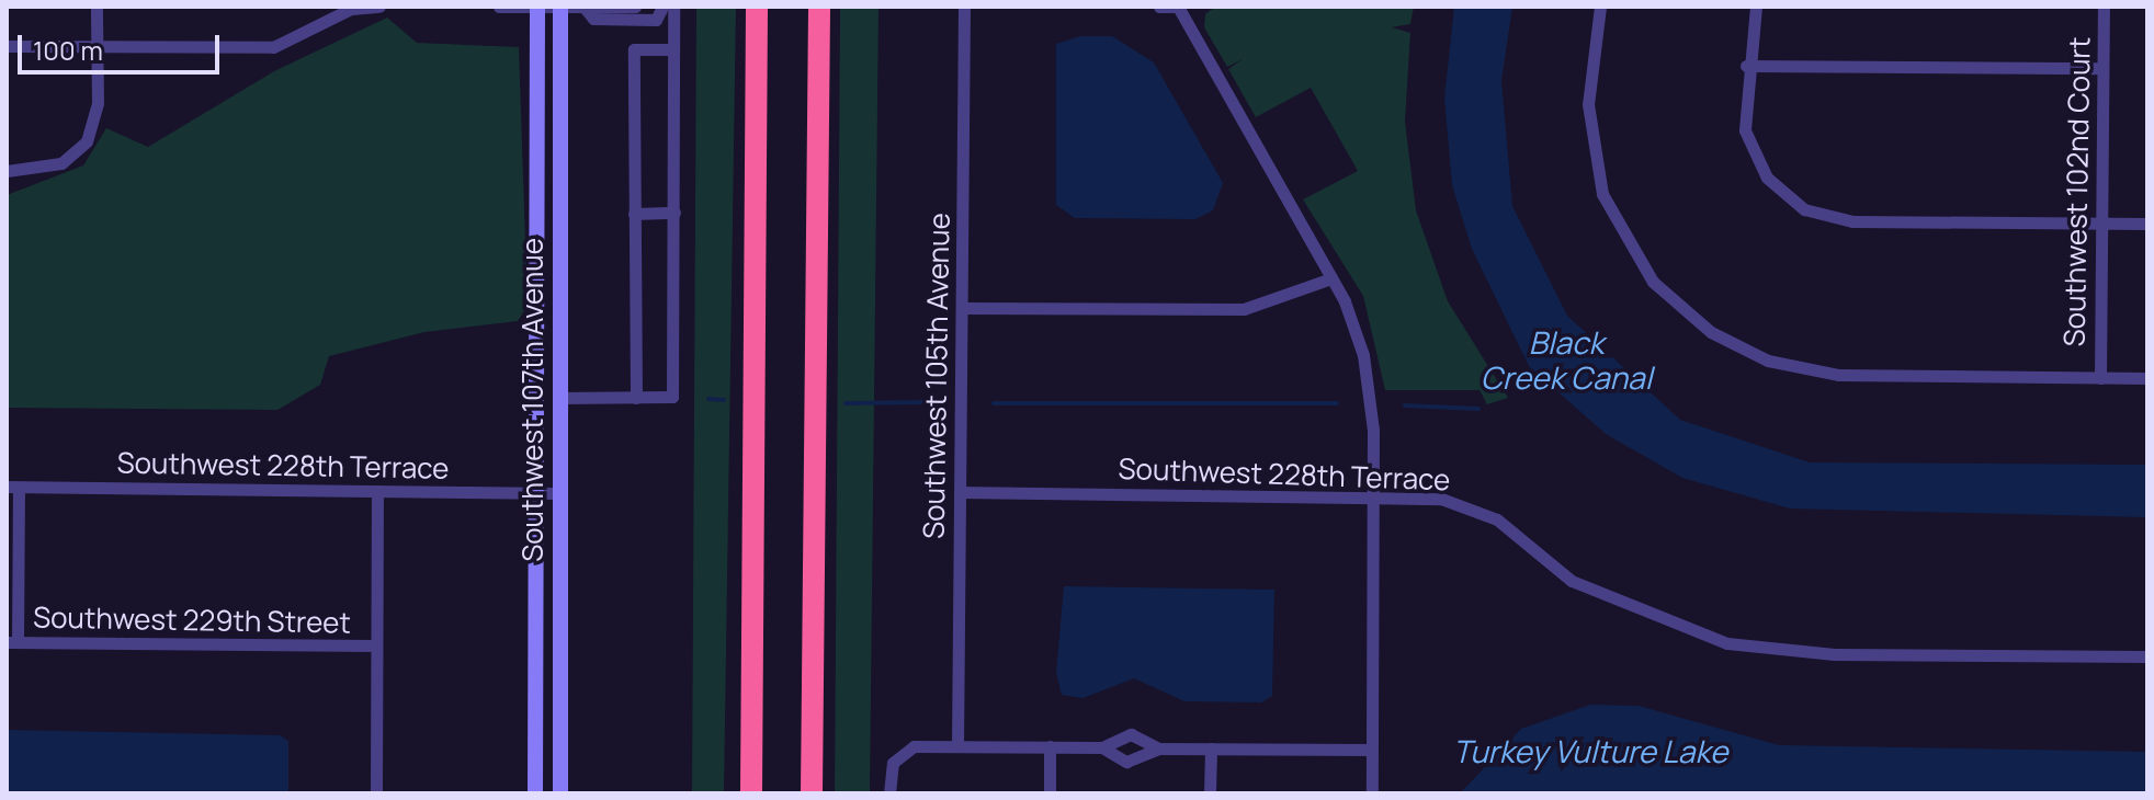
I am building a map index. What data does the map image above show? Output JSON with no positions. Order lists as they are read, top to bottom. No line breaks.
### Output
{"streets":{"street":["Southwest 102nd Court","Southwest 105th Avenue","Southwest 107th Avenue","Southwest 228th Terrace","Southwest 229th Street"]},"crossings":[["Southwest 105th Avenue","Southwest 228th Terrace"],["Southwest 107th Avenue","Southwest 228th Terrace"]],"water":["Black Creek Canal","Turkey Vulture Lake"],"scale_bar":"100 m"}
